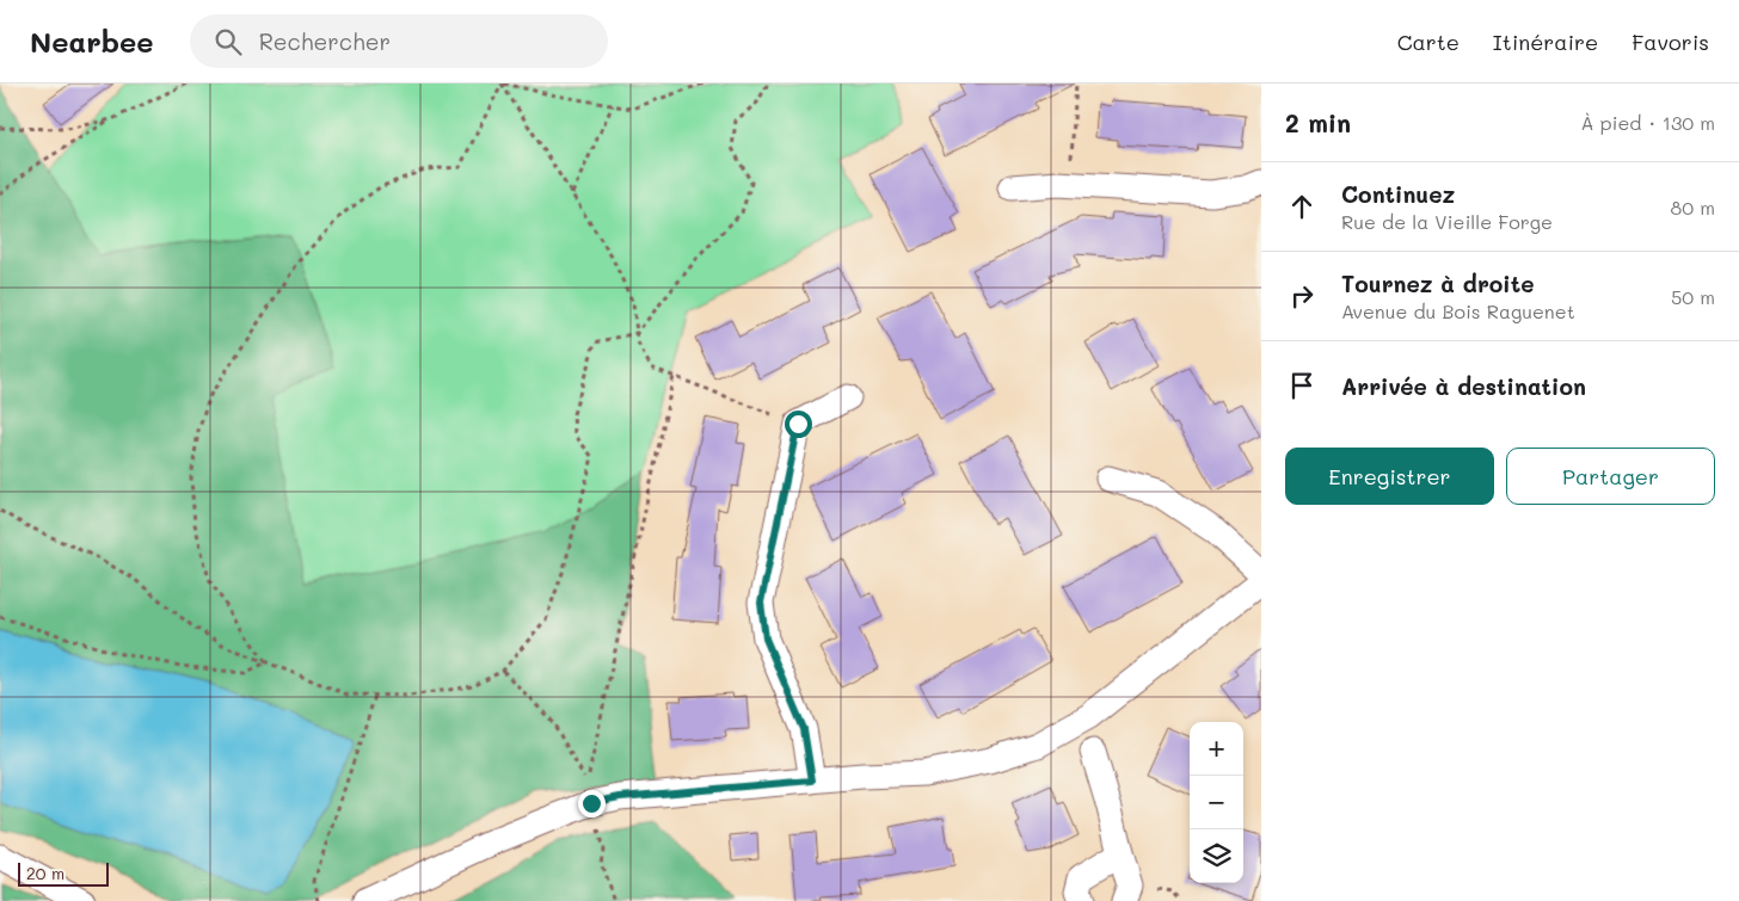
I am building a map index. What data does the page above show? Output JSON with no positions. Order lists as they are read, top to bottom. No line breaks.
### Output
{"scale_bar":"20 m","page":{"header":"Nearbee","search":"Rechercher","nav":["Carte","Itinéraire","Favoris"],"heading":["2 min","À pied · 130 m"],"list":[["Continuez","Rue de la Vieille Forge","80 m"],["Tournez à droite","Avenue du Bois Raguenet","50 m"],"Arrivée à destination"],"buttons":["Enregistrer","Partager"],"map_buttons":["+","−"],"scale":"20 m"}}
